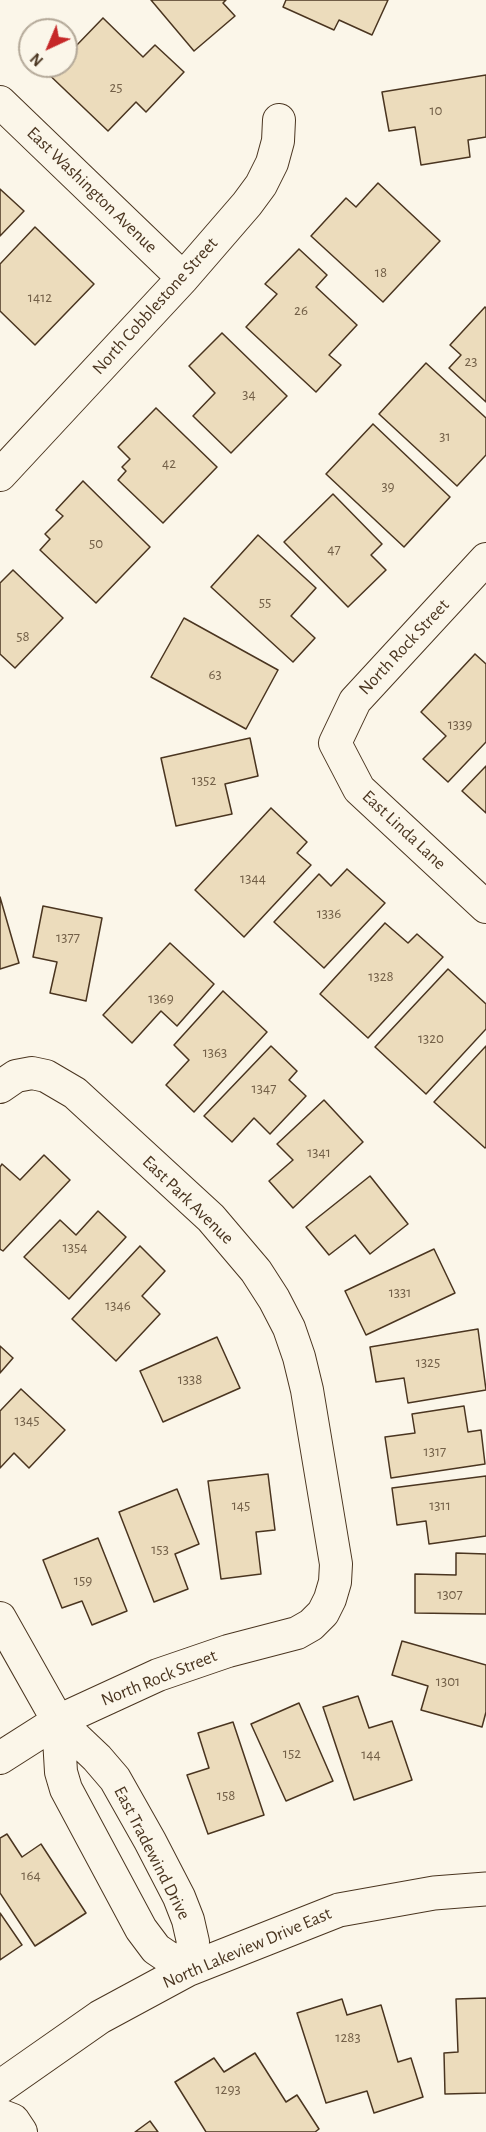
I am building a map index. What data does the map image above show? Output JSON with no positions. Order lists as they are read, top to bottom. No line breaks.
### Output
{"streets":{"street":["East Washington Avenue","North Cobblestone Street","North Rock Street","East Linda Lane","East Park Avenue","East Tradewind Drive","North Lakeview Drive East"]},"crossings":[["East Washington Avenue","North Cobblestone Street"],["North Rock Street","East Linda Lane"],["North Rock Street","East Park Avenue"],["North Rock Street","East Tradewind Drive"],["East Tradewind Drive","North Lakeview Drive East"]],"house_numbers":["25","10","18","1412","26","23","34","31","42","39","50","47","55","58","63","1339","1352","1344","1336","1377","1328","1369","1320","1363","1347","1341","1354","1331","1346","1325","1338","1345","1317","145","1311","153","159","1307","1301","152","144","158","164","1283","1293"],"north":"bottom left"}
